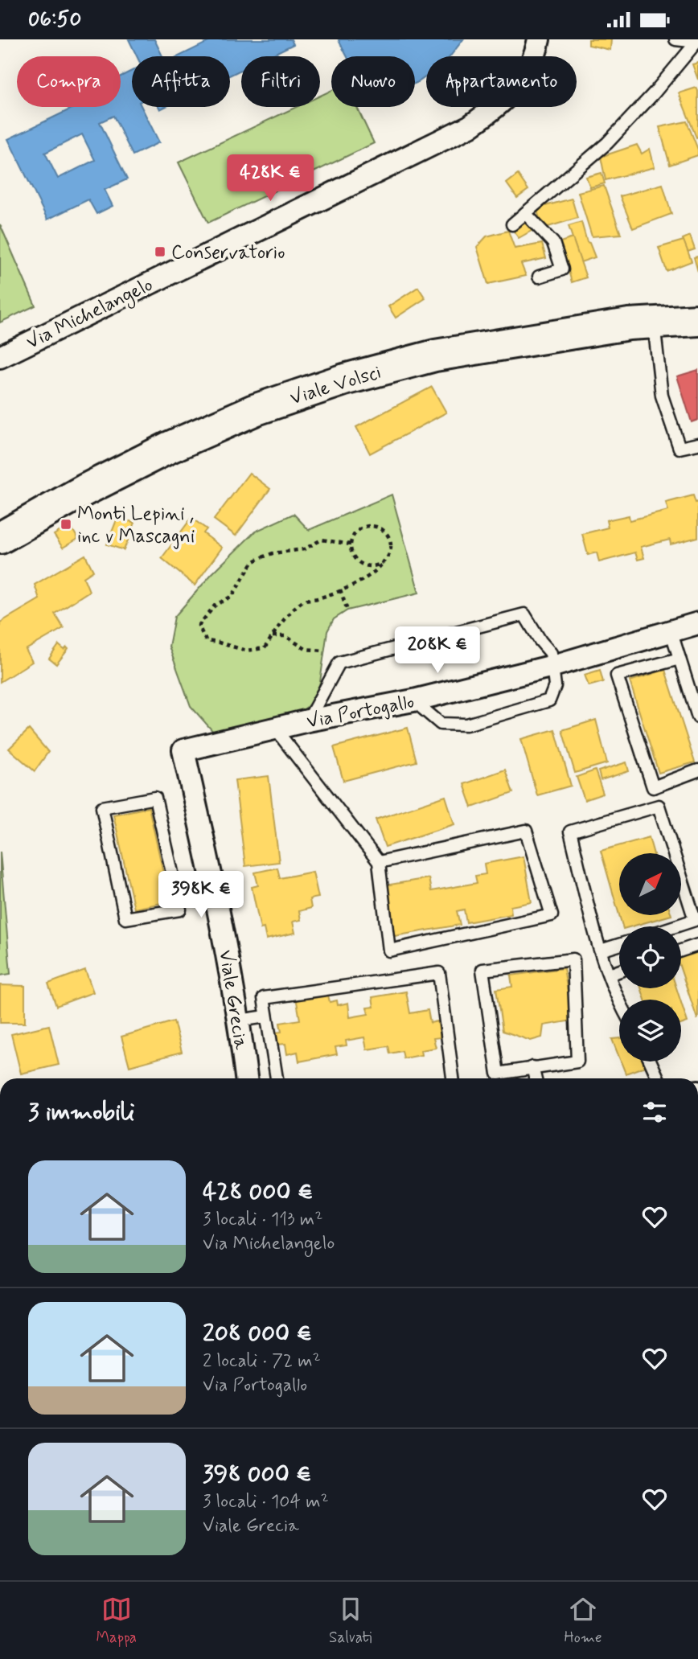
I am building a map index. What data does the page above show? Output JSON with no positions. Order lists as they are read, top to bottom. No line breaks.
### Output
{"streets":{"main road":["Viale Volsci"],"street":["Via Michelangelo","Via Portogallo","Viale Grecia"]},"crossings":[["Via Portogallo","Viale Grecia"]],"places":{"transit":["Conservatorio","Monti Lepini , inc v Mascagni"]},"north":"top right","page":{"status":"06:50","chip":["Compra","Affitta","Filtri","Nuovo","Appartamento"],"price":["428K €","208K €","398K €"],"heading":"3 immobili","list":[{"name":"428 000 €","note":"3 locali · 113 m² · Via Michelangelo"},{"name":"208 000 €","note":"2 locali · 72 m² · Via Portogallo"},{"name":"398 000 €","note":"3 locali · 104 m² · Viale Grecia"}],"tabs":["Mappa","Salvati","Home"]}}
